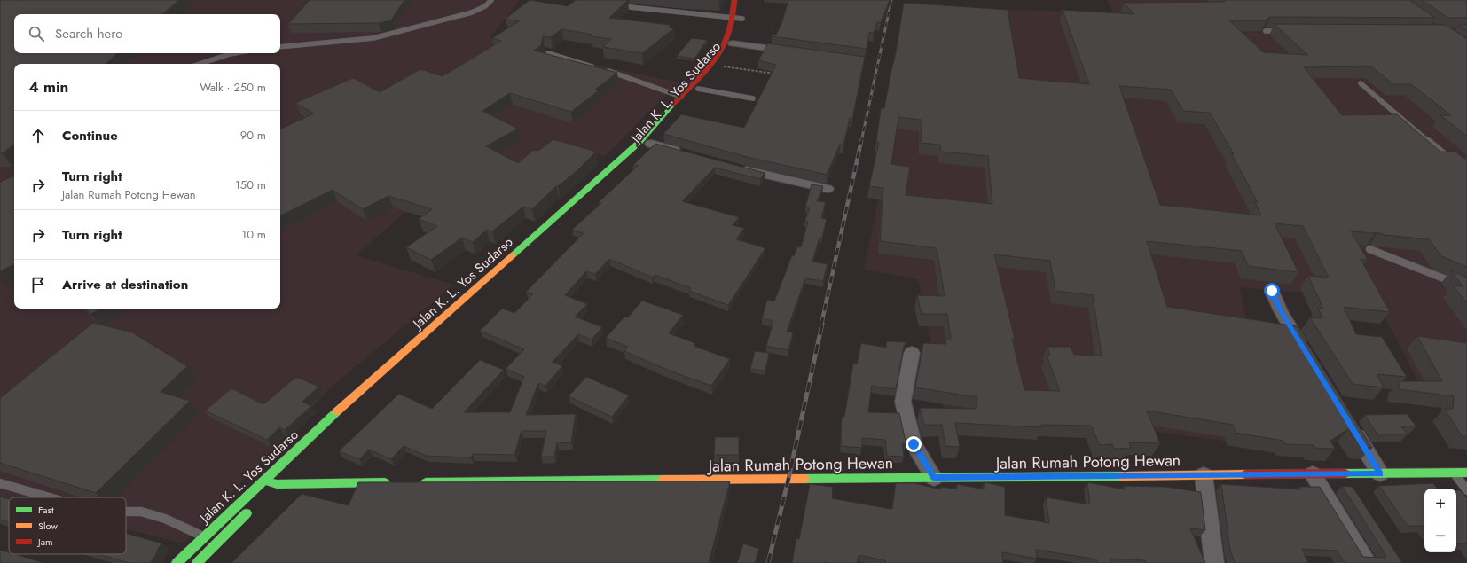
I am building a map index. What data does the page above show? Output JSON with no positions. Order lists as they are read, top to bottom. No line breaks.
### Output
{"streets":{"main road":["Jalan K. L. Yos Sudarso","Jalan Rumah Potong Hewan"]},"legend":["Fast","Slow","Jam"],"page":{"search":"Search here","heading":["4 min","Walk · 250 m"],"list":[["Continue","90 m"],["Turn right","Jalan Rumah Potong Hewan","150 m"],["Turn right","10 m"],"Arrive at destination"],"map_buttons":["+","−"]}}
